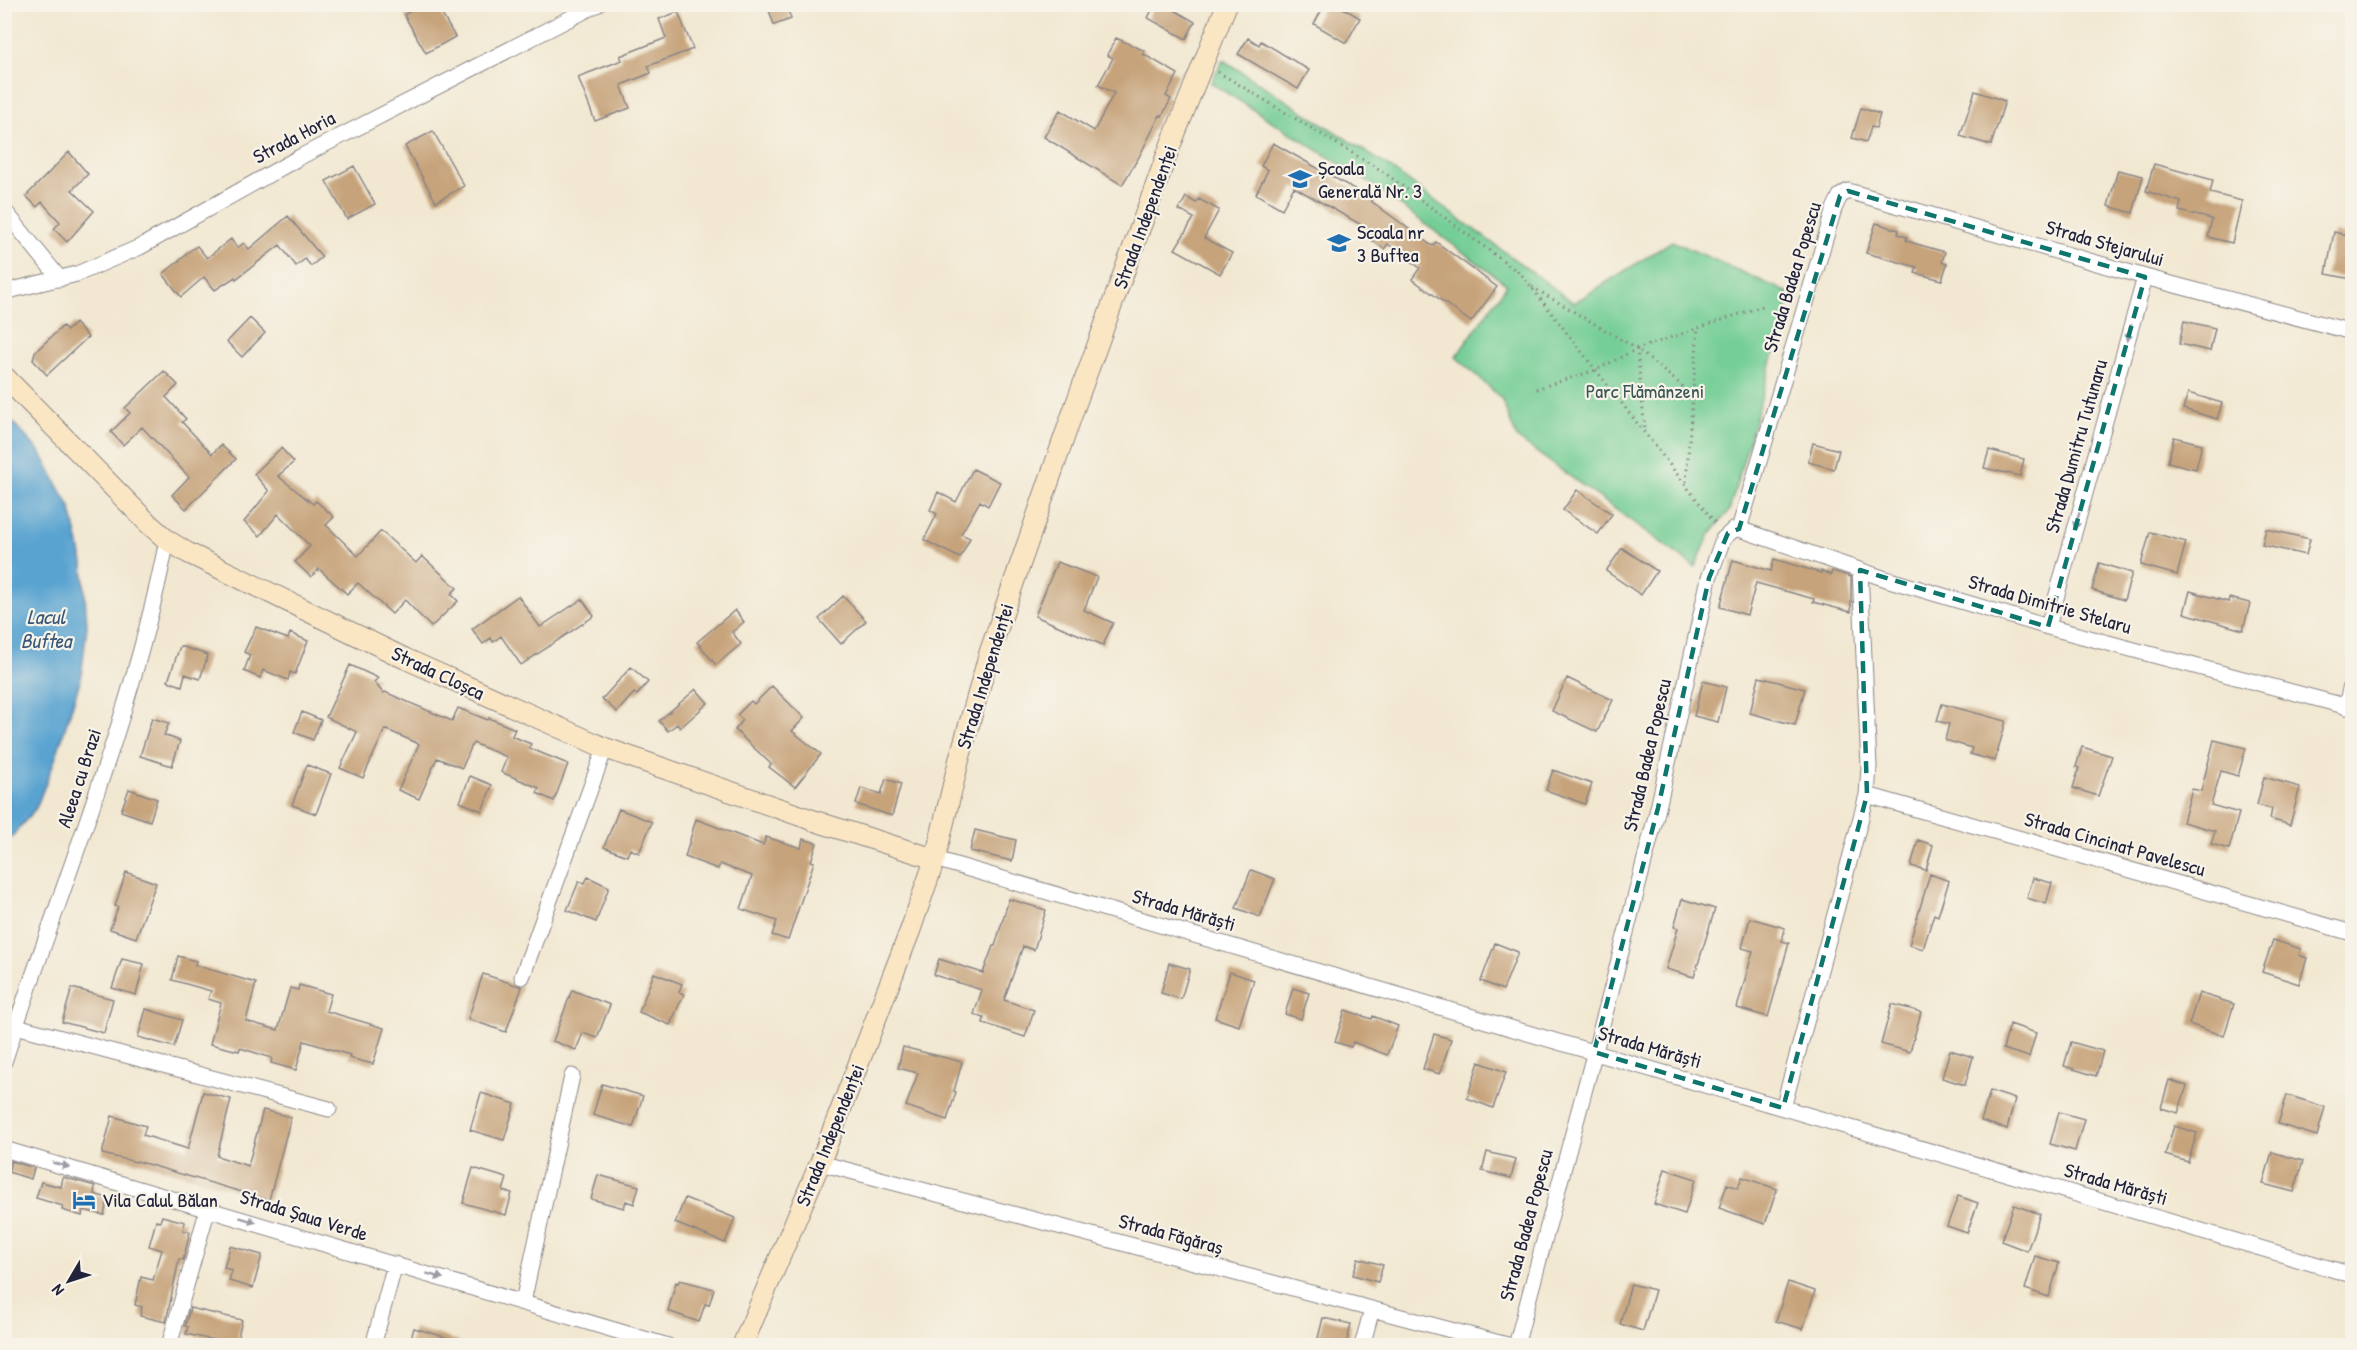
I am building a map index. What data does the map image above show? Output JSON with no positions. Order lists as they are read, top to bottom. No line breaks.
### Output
{"streets":{"street":["Strada Horia","Strada Independenței","Strada Stejarului","Strada Badea Popescu","Strada Dumitru Tutunaru","Strada Dimitrie Stelaru","Strada Cloșca","Aleea cu Brazi","Strada Cincinat Pavelescu","Strada Mărăști","Strada Șaua Verde","Strada Făgăraș"]},"crossings":[["Strada Independenței","Strada Cloșca"],["Strada Independenței","Strada Mărăști"],["Strada Independenței","Strada Făgăraș"],["Strada Stejarului","Strada Badea Popescu"],["Strada Stejarului","Strada Dumitru Tutunaru"],["Strada Badea Popescu","Strada Dimitrie Stelaru"],["Strada Badea Popescu","Strada Mărăști"],["Strada Dumitru Tutunaru","Strada Dimitrie Stelaru"],["Strada Cloșca","Aleea cu Brazi"],["Strada Cloșca","Strada Mărăști"]],"one_way":["Strada Dumitru Tutunaru"],"water":["Lacul Buftea"],"parks":["Parc Flămânzeni"],"places":{"school or university":["Școala Generală Nr. 3","Scoala nr 3 Buftea"],"hotel":["Vila Calul Bălan"]},"north":"bottom left"}
